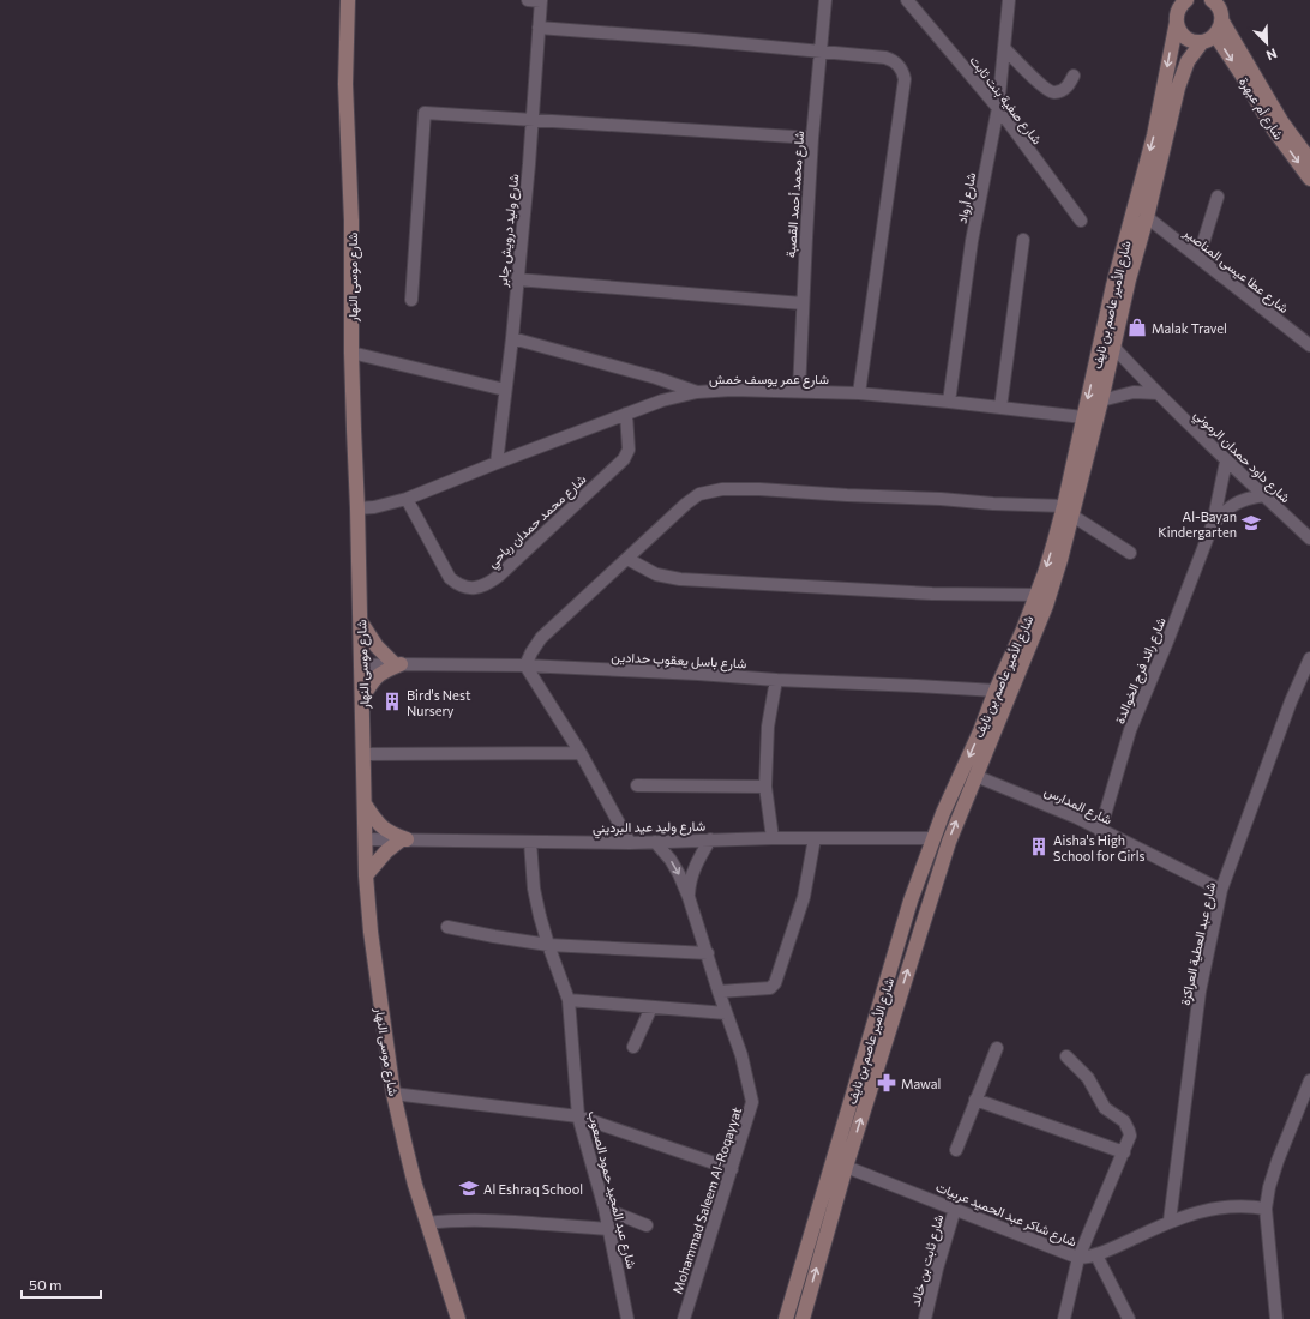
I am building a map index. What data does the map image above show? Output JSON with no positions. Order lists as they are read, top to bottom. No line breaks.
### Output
{"streets":{"main road":["شارع أم عبهرة","شارع موسى النهار","شارع الأمير عاصم بن نايف"],"street":["شارع صفية بنت ثابت","شارع محمد أحمد القصبة","شارع أرواد","شارع وليد درويش جابر","شارع عطا عيسى المناصير","شارع عمر يوسف خمش","شارع داود حمدان الرموني","شارع محمد حمدان رباحي","شارع باسل يعقوب حدادين","شارع رائد فرج الخوالدة","شارع المدارس","شارع وليد عيد البرديني","شارع عبد العطية العراكزة","شارع عبد المجيد حمود الصعوب","Mohammad Saleem Al-Roqayyat","شارع شاكر عبد الحميد عربيات","شارع ثابت بن خالد"]},"crossings":[["شارع صفية بنت ثابت","شارع أرواد"],["شارع محمد أحمد القصبة","شارع عمر يوسف خمش"],["شارع أرواد","شارع عمر يوسف خمش"],["شارع وليد درويش جابر","شارع عمر يوسف خمش"],["شارع عطا عيسى المناصير","شارع الأمير عاصم بن نايف"],["شارع موسى النهار","شارع عمر يوسف خمش"],["شارع موسى النهار","شارع باسل يعقوب حدادين"],["شارع موسى النهار","شارع وليد عيد البرديني"],["شارع الأمير عاصم بن نايف","شارع عمر يوسف خمش"],["شارع الأمير عاصم بن نايف","شارع داود حمدان الرموني"],["شارع الأمير عاصم بن نايف","شارع باسل يعقوب حدادين"],["شارع الأمير عاصم بن نايف","شارع المدارس"],["شارع الأمير عاصم بن نايف","شارع وليد عيد البرديني"],["شارع الأمير عاصم بن نايف","شارع شاكر عبد الحميد عربيات"],["شارع عمر يوسف خمش","شارع محمد حمدان رباحي"],["شارع داود حمدان الرموني","شارع رائد فرج الخوالدة"],["شارع رائد فرج الخوالدة","شارع المدارس"],["شارع المدارس","شارع عبد العطية العراكزة"],["شارع وليد عيد البرديني","شارع عبد المجيد حمود الصعوب"],["شارع وليد عيد البرديني","Mohammad Saleem Al-Roqayyat"],["شارع عبد العطية العراكزة","شارع شاكر عبد الحميد عربيات"],["شارع شاكر عبد الحميد عربيات","شارع ثابت بن خالد"]],"places":{"shop":["Malak Travel"],"school or university":["Al-Bayan Kindergarten","Al Eshraq School"],"building":["Bird's Nest Nursery","Aisha's High School for Girls"],"pharmacy":["Mawal"]},"scale_bar":"50 m","north":"bottom right"}
